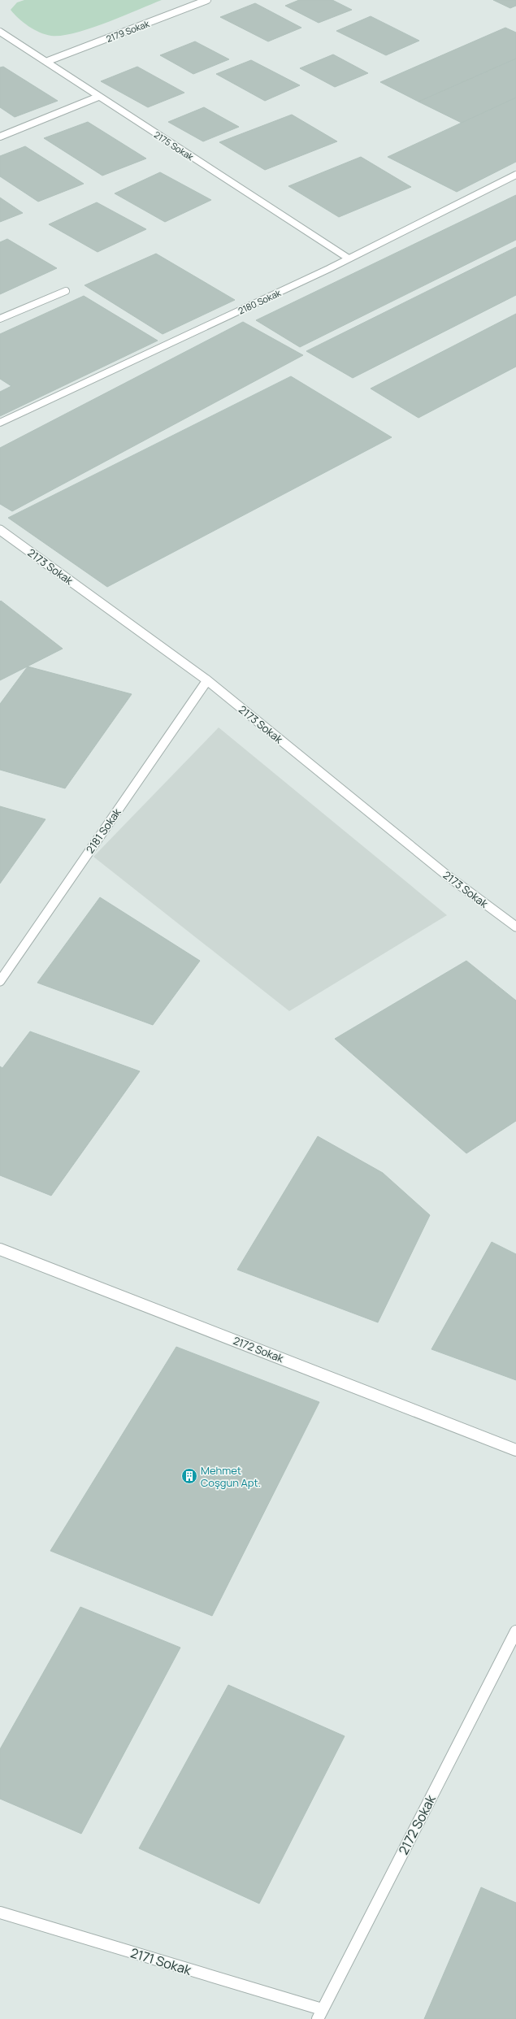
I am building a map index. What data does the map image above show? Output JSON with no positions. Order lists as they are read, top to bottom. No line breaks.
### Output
{"streets":{"street":["2179 Sokak","2175 Sokak","2180 Sokak","2173 Sokak","2181 Sokak","2172 Sokak","2171 Sokak"]},"crossings":[["2179 Sokak","2175 Sokak"],["2175 Sokak","2180 Sokak"],["2173 Sokak","2181 Sokak"],["2172 Sokak","2171 Sokak"]],"places":{"building":["Mehmet Coşgun Apt."]}}
